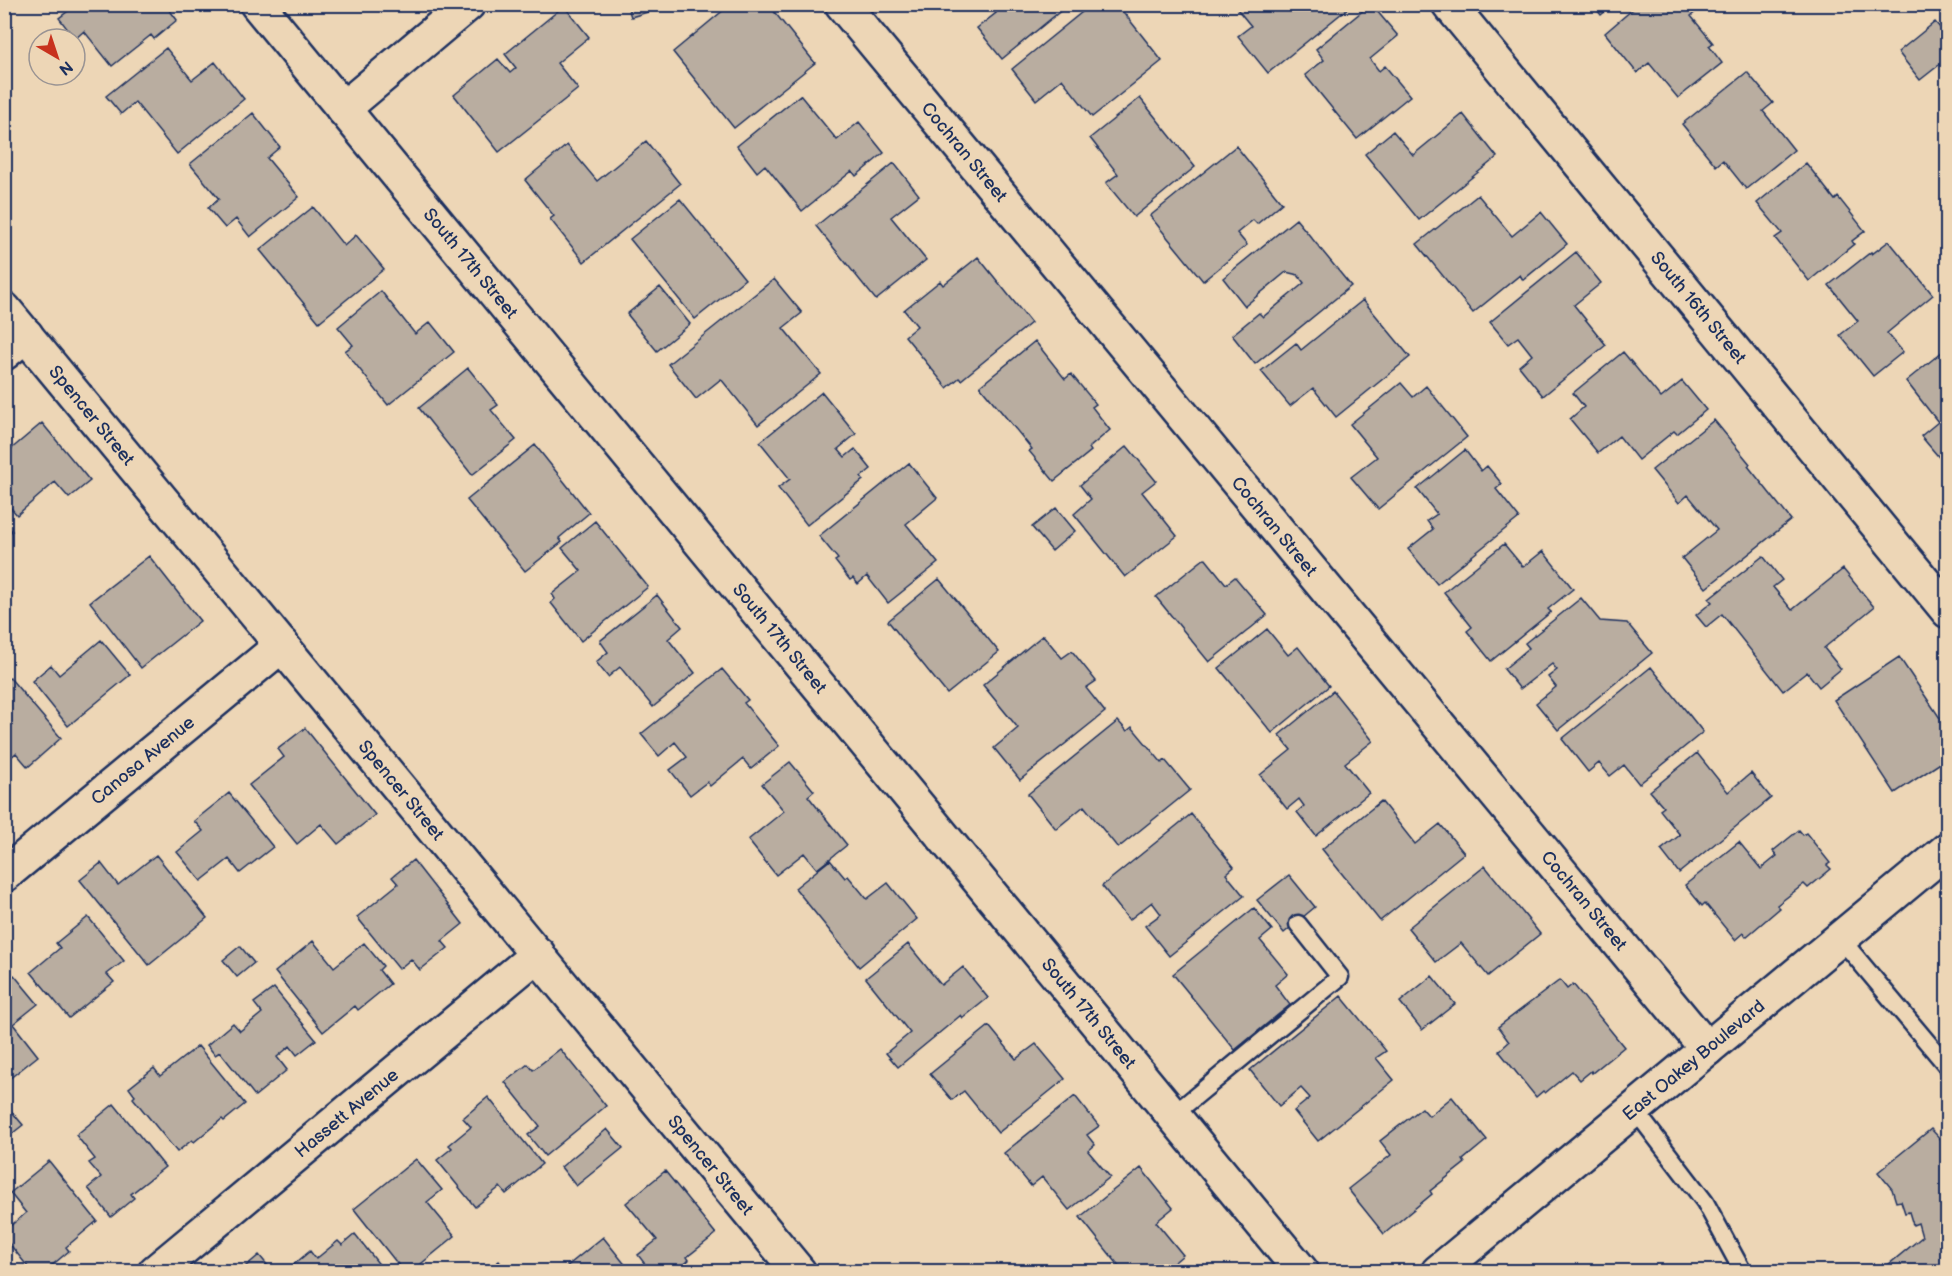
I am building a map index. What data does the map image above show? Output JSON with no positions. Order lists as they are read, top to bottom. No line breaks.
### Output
{"streets":{"street":["Cochran Street","South 17th Street","South 16th Street","Spencer Street","Canosa Avenue","East Oakey Boulevard","Hassett Avenue"]},"crossings":[["Cochran Street","East Oakey Boulevard"],["Spencer Street","Canosa Avenue"],["Spencer Street","Hassett Avenue"]],"north":"bottom right"}
